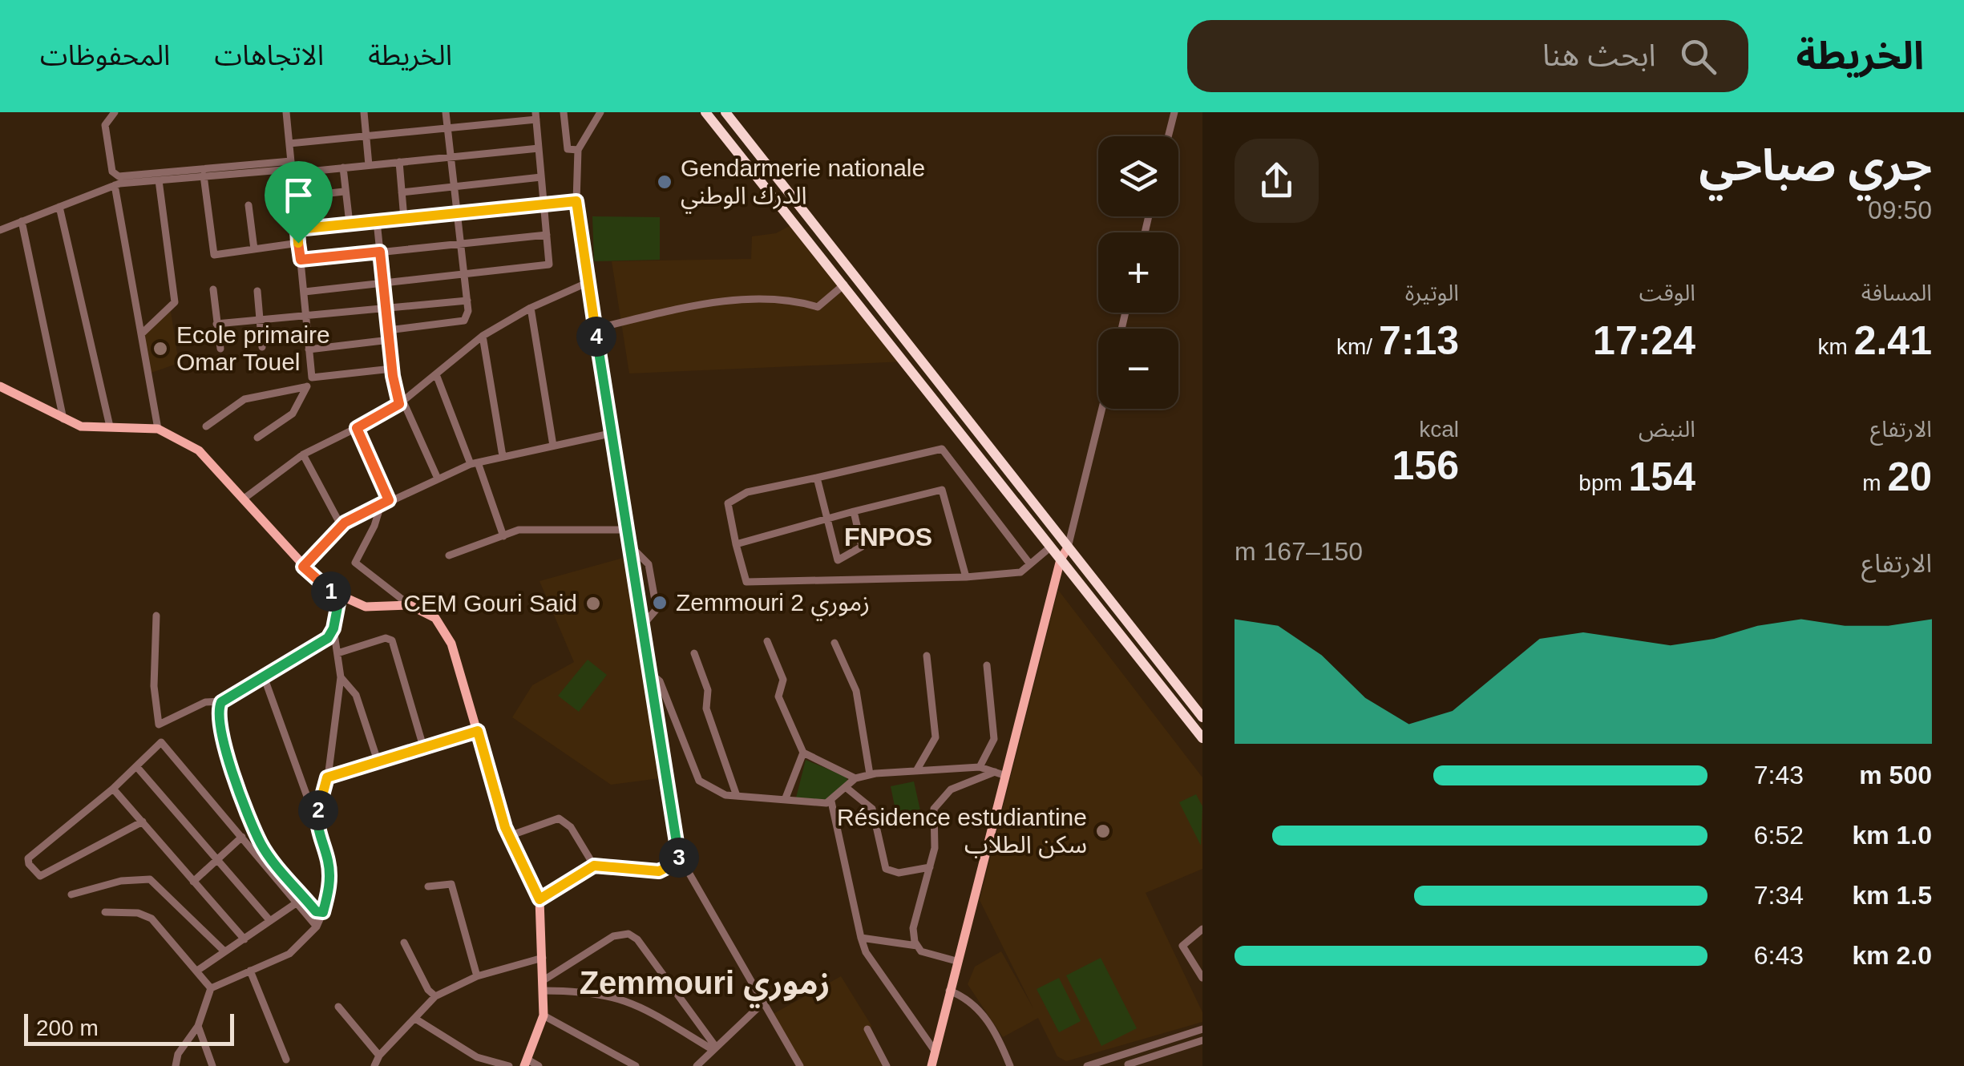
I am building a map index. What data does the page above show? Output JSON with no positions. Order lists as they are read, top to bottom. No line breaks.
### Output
{"districts":["FNPOS","Zemmouri زموري"],"places":["Gendarmerie nationale الدرك الوطني","Ecole primaire Omar Touel","Zemmouri 2 زموري","CEM Gouri Said","Résidence estudiantine سكن الطلاب"],"scale_bar":"200 m","page":{"header":"الخريطة","search":"ابحث هنا","nav":["الخريطة","الاتجاهات","المحفوظات"],"heading":["جري صباحي","09:50"],"map_buttons":["+","−"],"stats":[["المسافة","2.41 km"],["الوقت","17:24"],["الوتيرة","7:13 /km"],["الارتفاع","20 m"],["النبض","154 bpm"],["kcal","156"]],"pins":["4","1","2","3"],"chart":["الارتفاع","150–167 m"],"list":[{"name":"500 m","note":"7:43"},{"name":"1.0 km","note":"6:52"},{"name":"1.5 km","note":"7:34"},{"name":"2.0 km","note":"6:43"}],"scale":"200 m"}}
